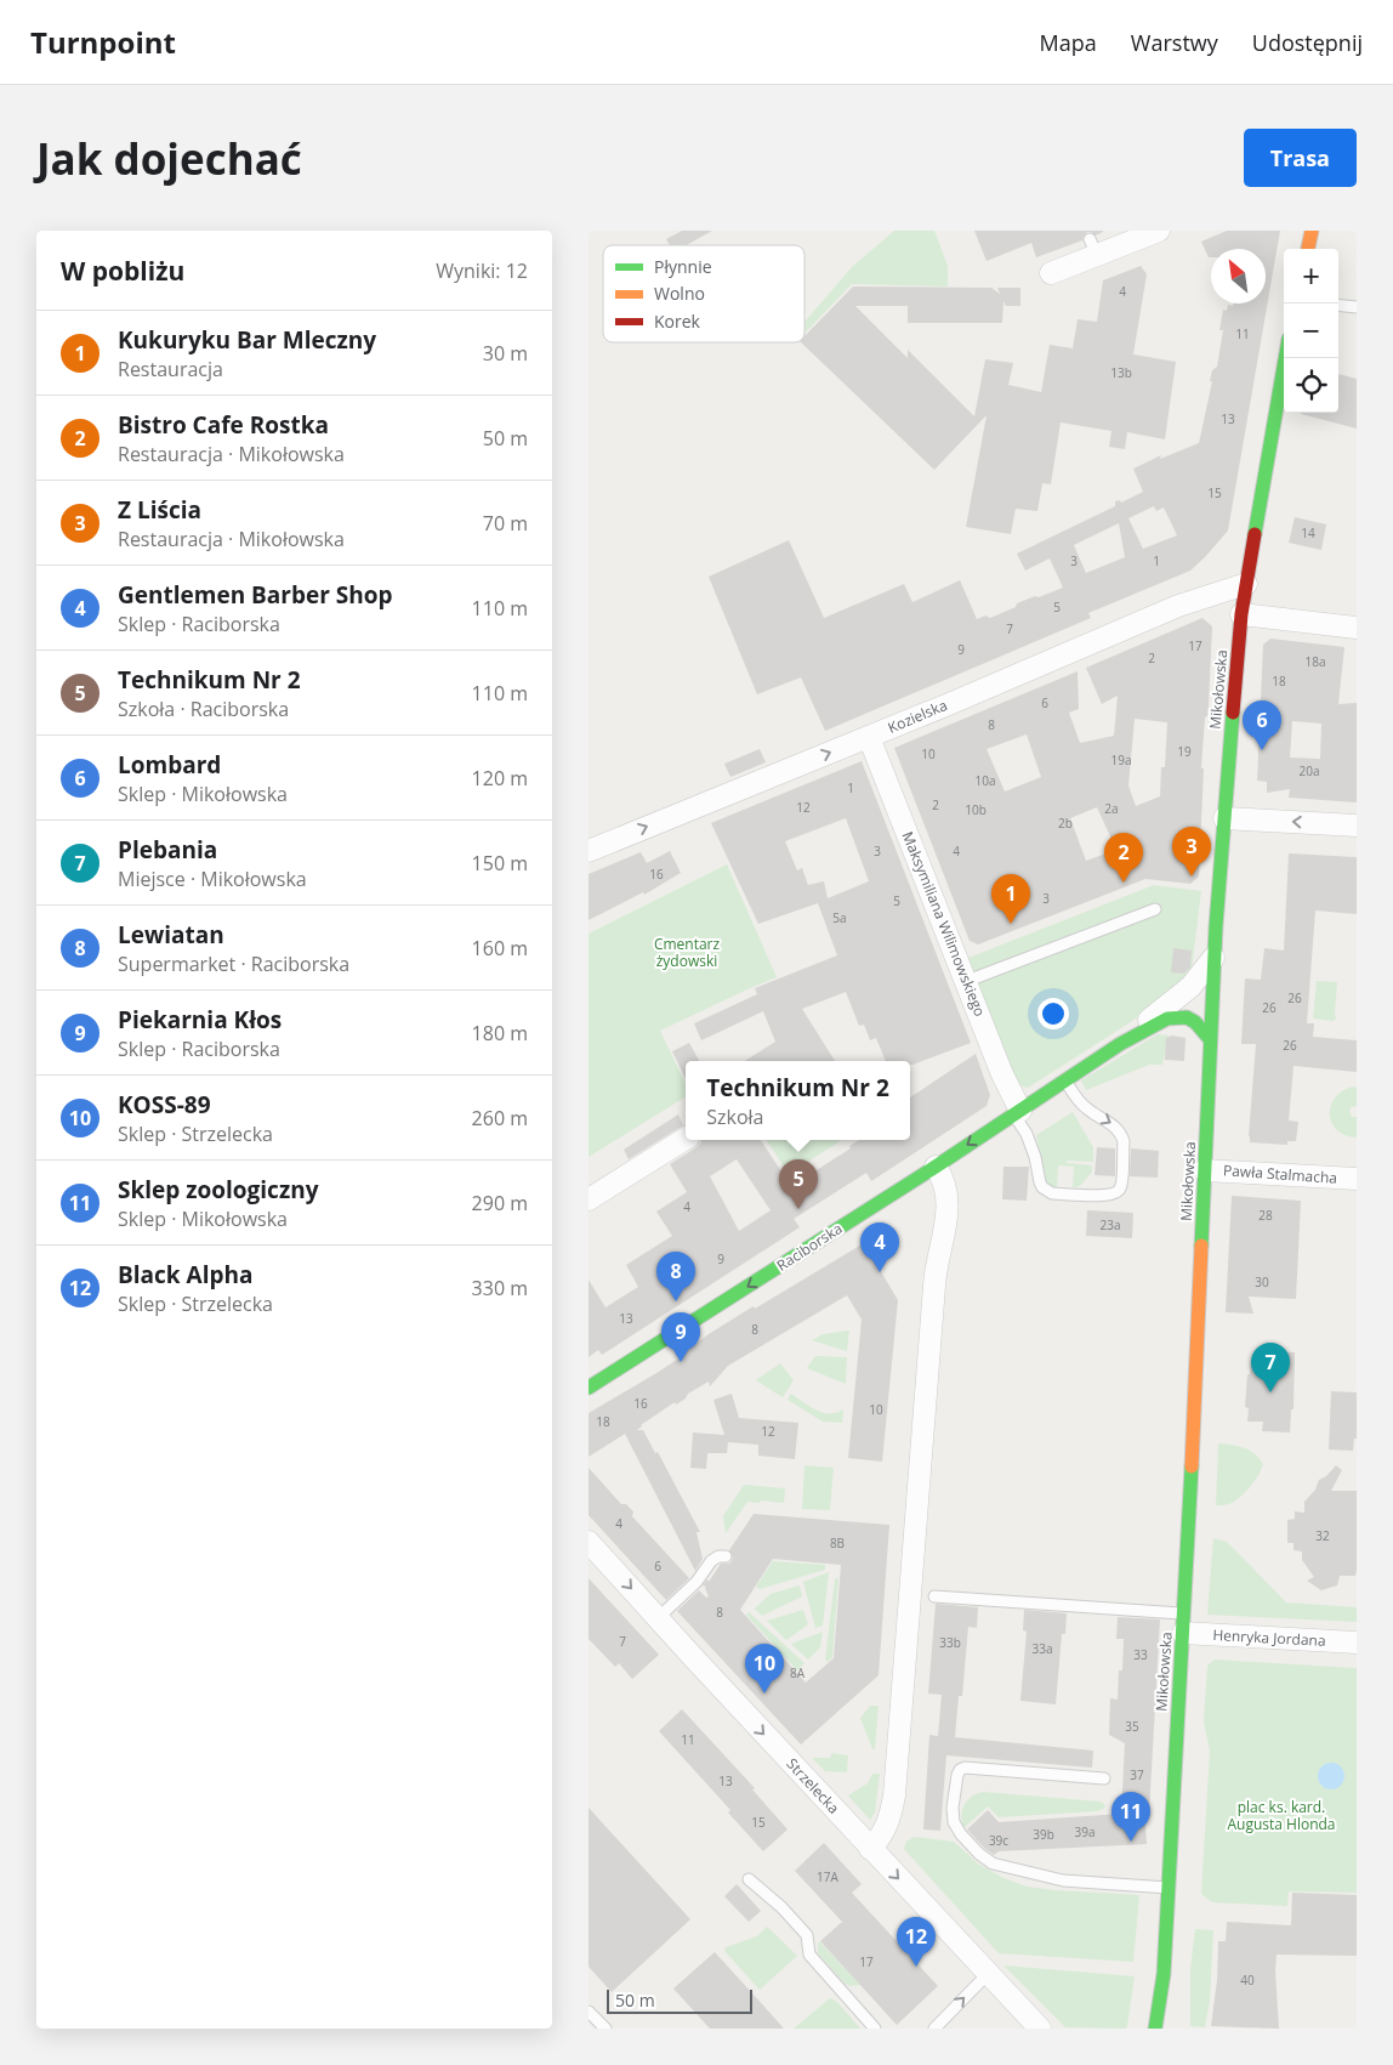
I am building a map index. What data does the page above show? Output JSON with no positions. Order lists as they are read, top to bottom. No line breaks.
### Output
{"streets":{"main road":["Mikołowska","Raciborska"],"street":["Kozielska","Maksymiliana Wilimowskiego","Pawła Stalmacha","Henryka Jordana","Strzelecka"]},"crossings":[["Mikołowska","Kozielska"],["Mikołowska","Pawła Stalmacha"],["Mikołowska","Raciborska"],["Mikołowska","Henryka Jordana"],["Kozielska","Maksymiliana Wilimowskiego"],["Maksymiliana Wilimowskiego","Raciborska"]],"one_way":["Kozielska","Raciborska","Strzelecka"],"parks":["Cmentarz żydowski","plac ks. kard. Augusta Hlonda"],"house_numbers":["4","11","13b","13","15","14","3","1","5","7","17","9","2","18a","18","6","8","19","10","19a","20a","10a","1","2","12","2a","10b","2b","3","4","16","3","5","5a","26","26","26","4","28","23a","9","30","13","8","16","10","18","12","4","32","8B","6","8","7","33b","33a","33","8A","35","11","37","13","15","39a","39b","39c","17A","17","40"],"legend":["Płynnie","Wolno","Korek"],"scale_bar":"50 m","north":"top left","page":{"header":"Turnpoint","nav":["Mapa","Warstwy","Udostępnij"],"buttons":"Trasa","title":"Jak dojechać","heading":["W pobliżu","Wyniki: 12"],"map_buttons":["+","−"],"list":[{"mark":"1","name":"Kukuryku Bar Mleczny","note":"Restauracja","value":"30 m"},{"mark":"2","name":"Bistro Cafe Rostka","note":"Restauracja · Mikołowska","value":"50 m"},{"mark":"3","name":"Z Liścia","note":"Restauracja · Mikołowska","value":"70 m"},{"mark":"4","name":"Gentlemen Barber Shop","note":"Sklep · Raciborska","value":"110 m"},{"mark":"5","name":"Technikum Nr 2","note":"Szkoła · Raciborska","value":"110 m"},{"mark":"6","name":"Lombard","note":"Sklep · Mikołowska","value":"120 m"},{"mark":"7","name":"Plebania","note":"Miejsce · Mikołowska","value":"150 m"},{"mark":"8","name":"Lewiatan","note":"Supermarket · Raciborska","value":"160 m"},{"mark":"9","name":"Piekarnia Kłos","note":"Sklep · Raciborska","value":"180 m"},{"mark":"10","name":"KOSS-89","note":"Sklep · Strzelecka","value":"260 m"},{"mark":"11","name":"Sklep zoologiczny","note":"Sklep · Mikołowska","value":"290 m"},{"mark":"12","name":"Black Alpha","note":"Sklep · Strzelecka","value":"330 m"}],"pins":["6","3","2","1","5","4","8","9","7","10","11","12"],"popup":["Technikum Nr 2","Szkoła"],"scale":"50 m"}}
